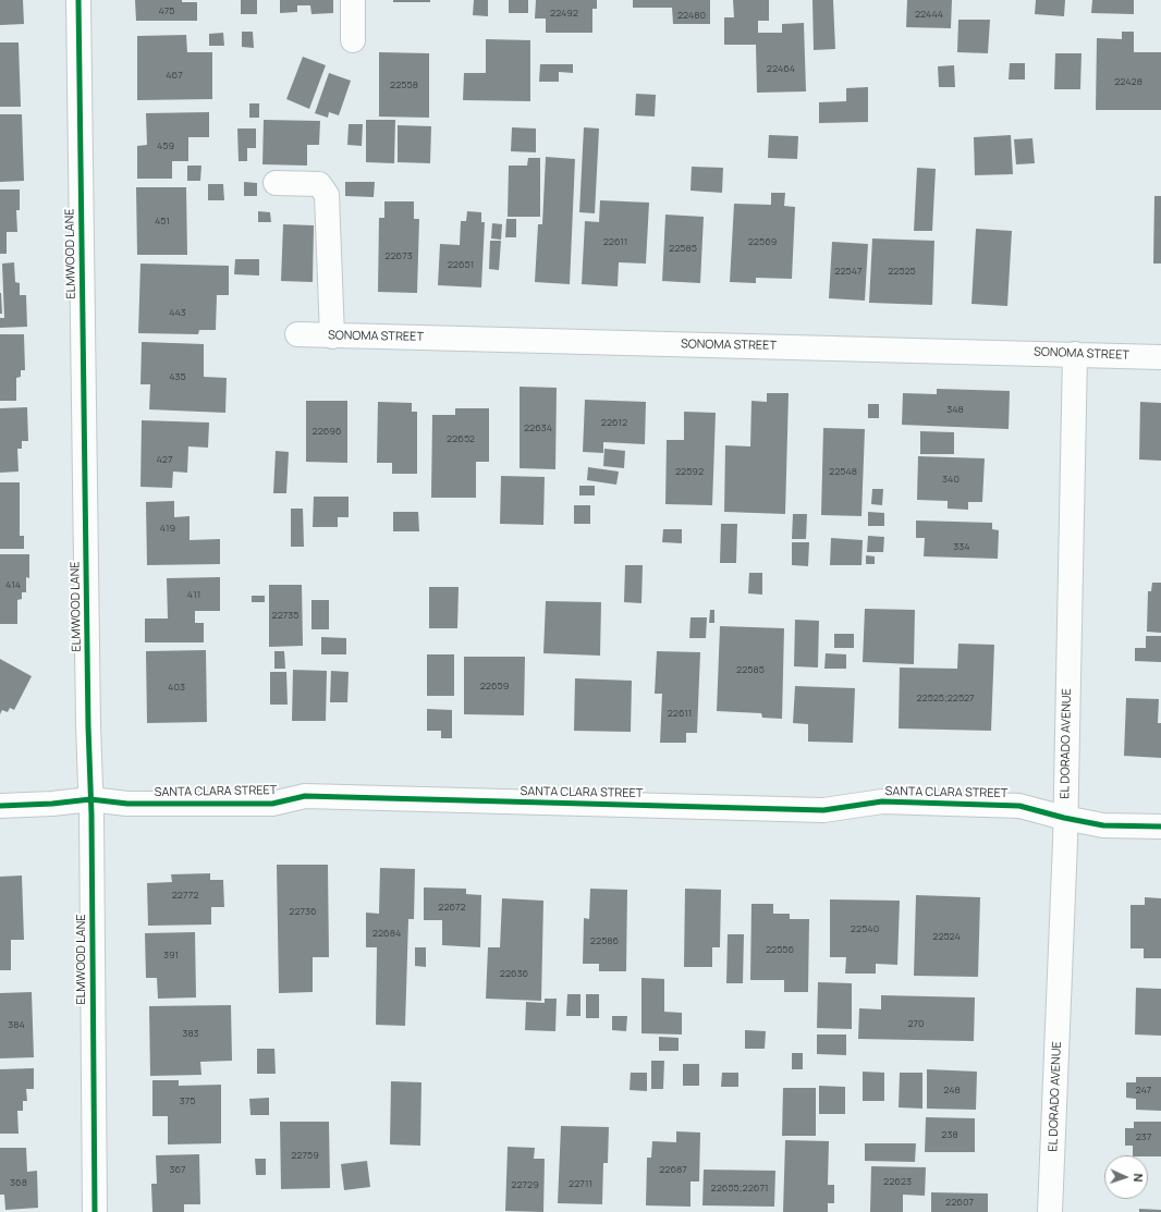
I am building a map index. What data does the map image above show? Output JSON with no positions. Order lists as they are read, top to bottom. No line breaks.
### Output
{"streets":{"street":["ELMWOOD LANE","SONOMA STREET","EL DORADO AVENUE","SANTA CLARA STREET"]},"crossings":[["ELMWOOD LANE","SANTA CLARA STREET"],["SONOMA STREET","EL DORADO AVENUE"],["EL DORADO AVENUE","SANTA CLARA STREET"]],"house_numbers":["475","22492","22444","22480","22464","467","22428","22558","459","451","22611","22569","22585","22673","22651","22547","22525","443","435","348","22612","22634","22696","22652","427","22592","22548","340","419","334","414","411","22735","22585","22659","403","22525;22527","22611","22772","22672","22736","22540","22684","22524","22586","22556","391","22636","270","384","383","248","247","375","238","237","22759","367","22687","22623","368","22711","22729","22655;22671","22607"],"north":"right"}
